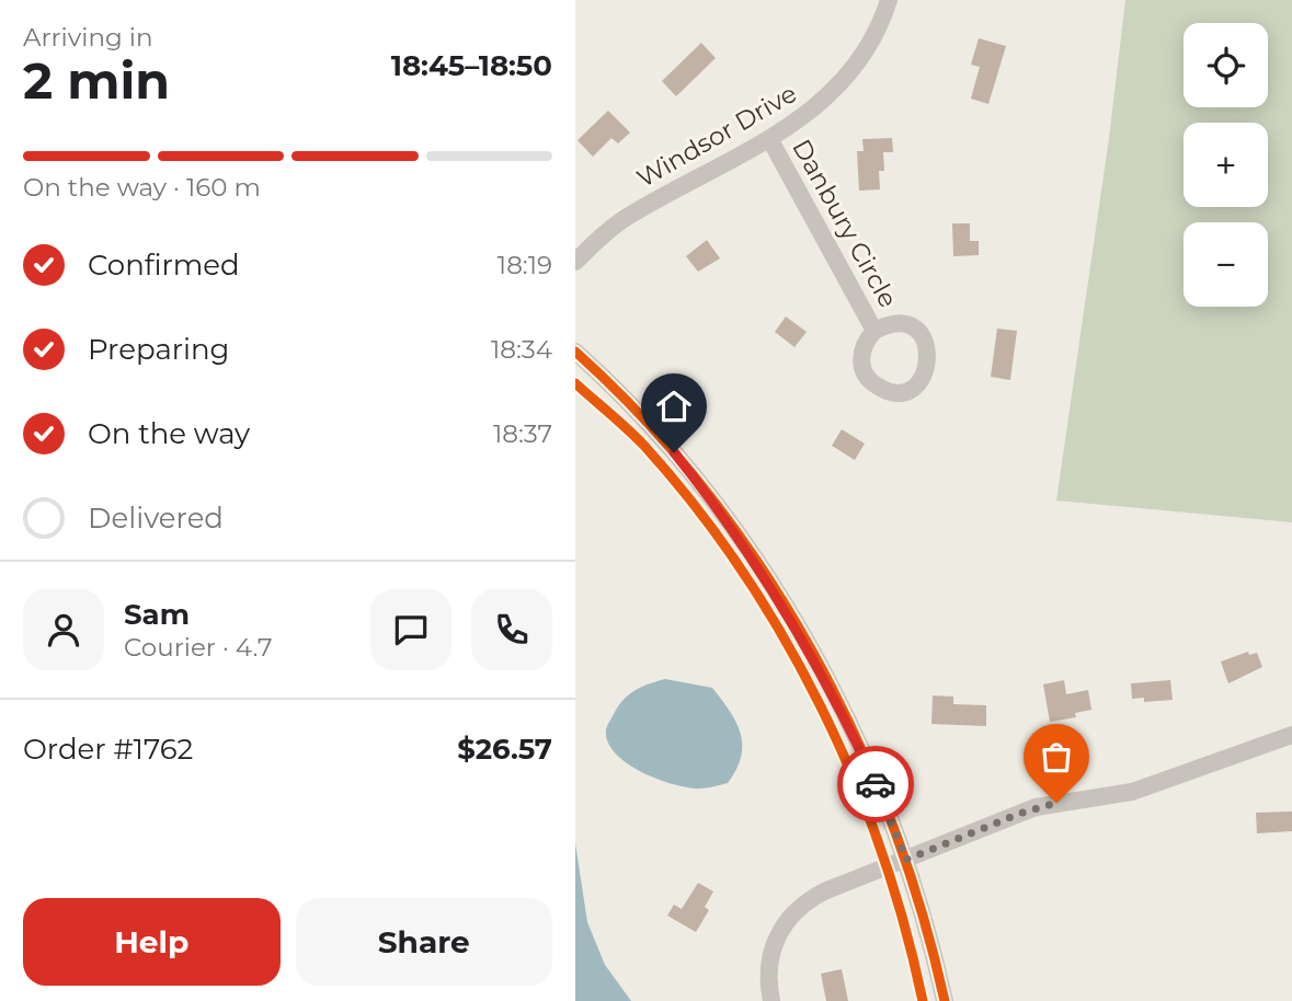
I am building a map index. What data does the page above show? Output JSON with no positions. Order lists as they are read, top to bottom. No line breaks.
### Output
{"streets":{"street":["Windsor Drive","Danbury Circle"]},"crossings":[["Windsor Drive","Danbury Circle"]],"page":{"heading":["2 min","Arriving in","18:45–18:50"],"panel":["Sam","Courier · 4.7","Order #1762","$26.57"],"map_buttons":["+","−"],"bar":"On the way · 160 m","list":[["Confirmed","18:19"],["Preparing","18:34"],["On the way","18:37"],"Delivered"],"buttons":["Help","Share"]}}
